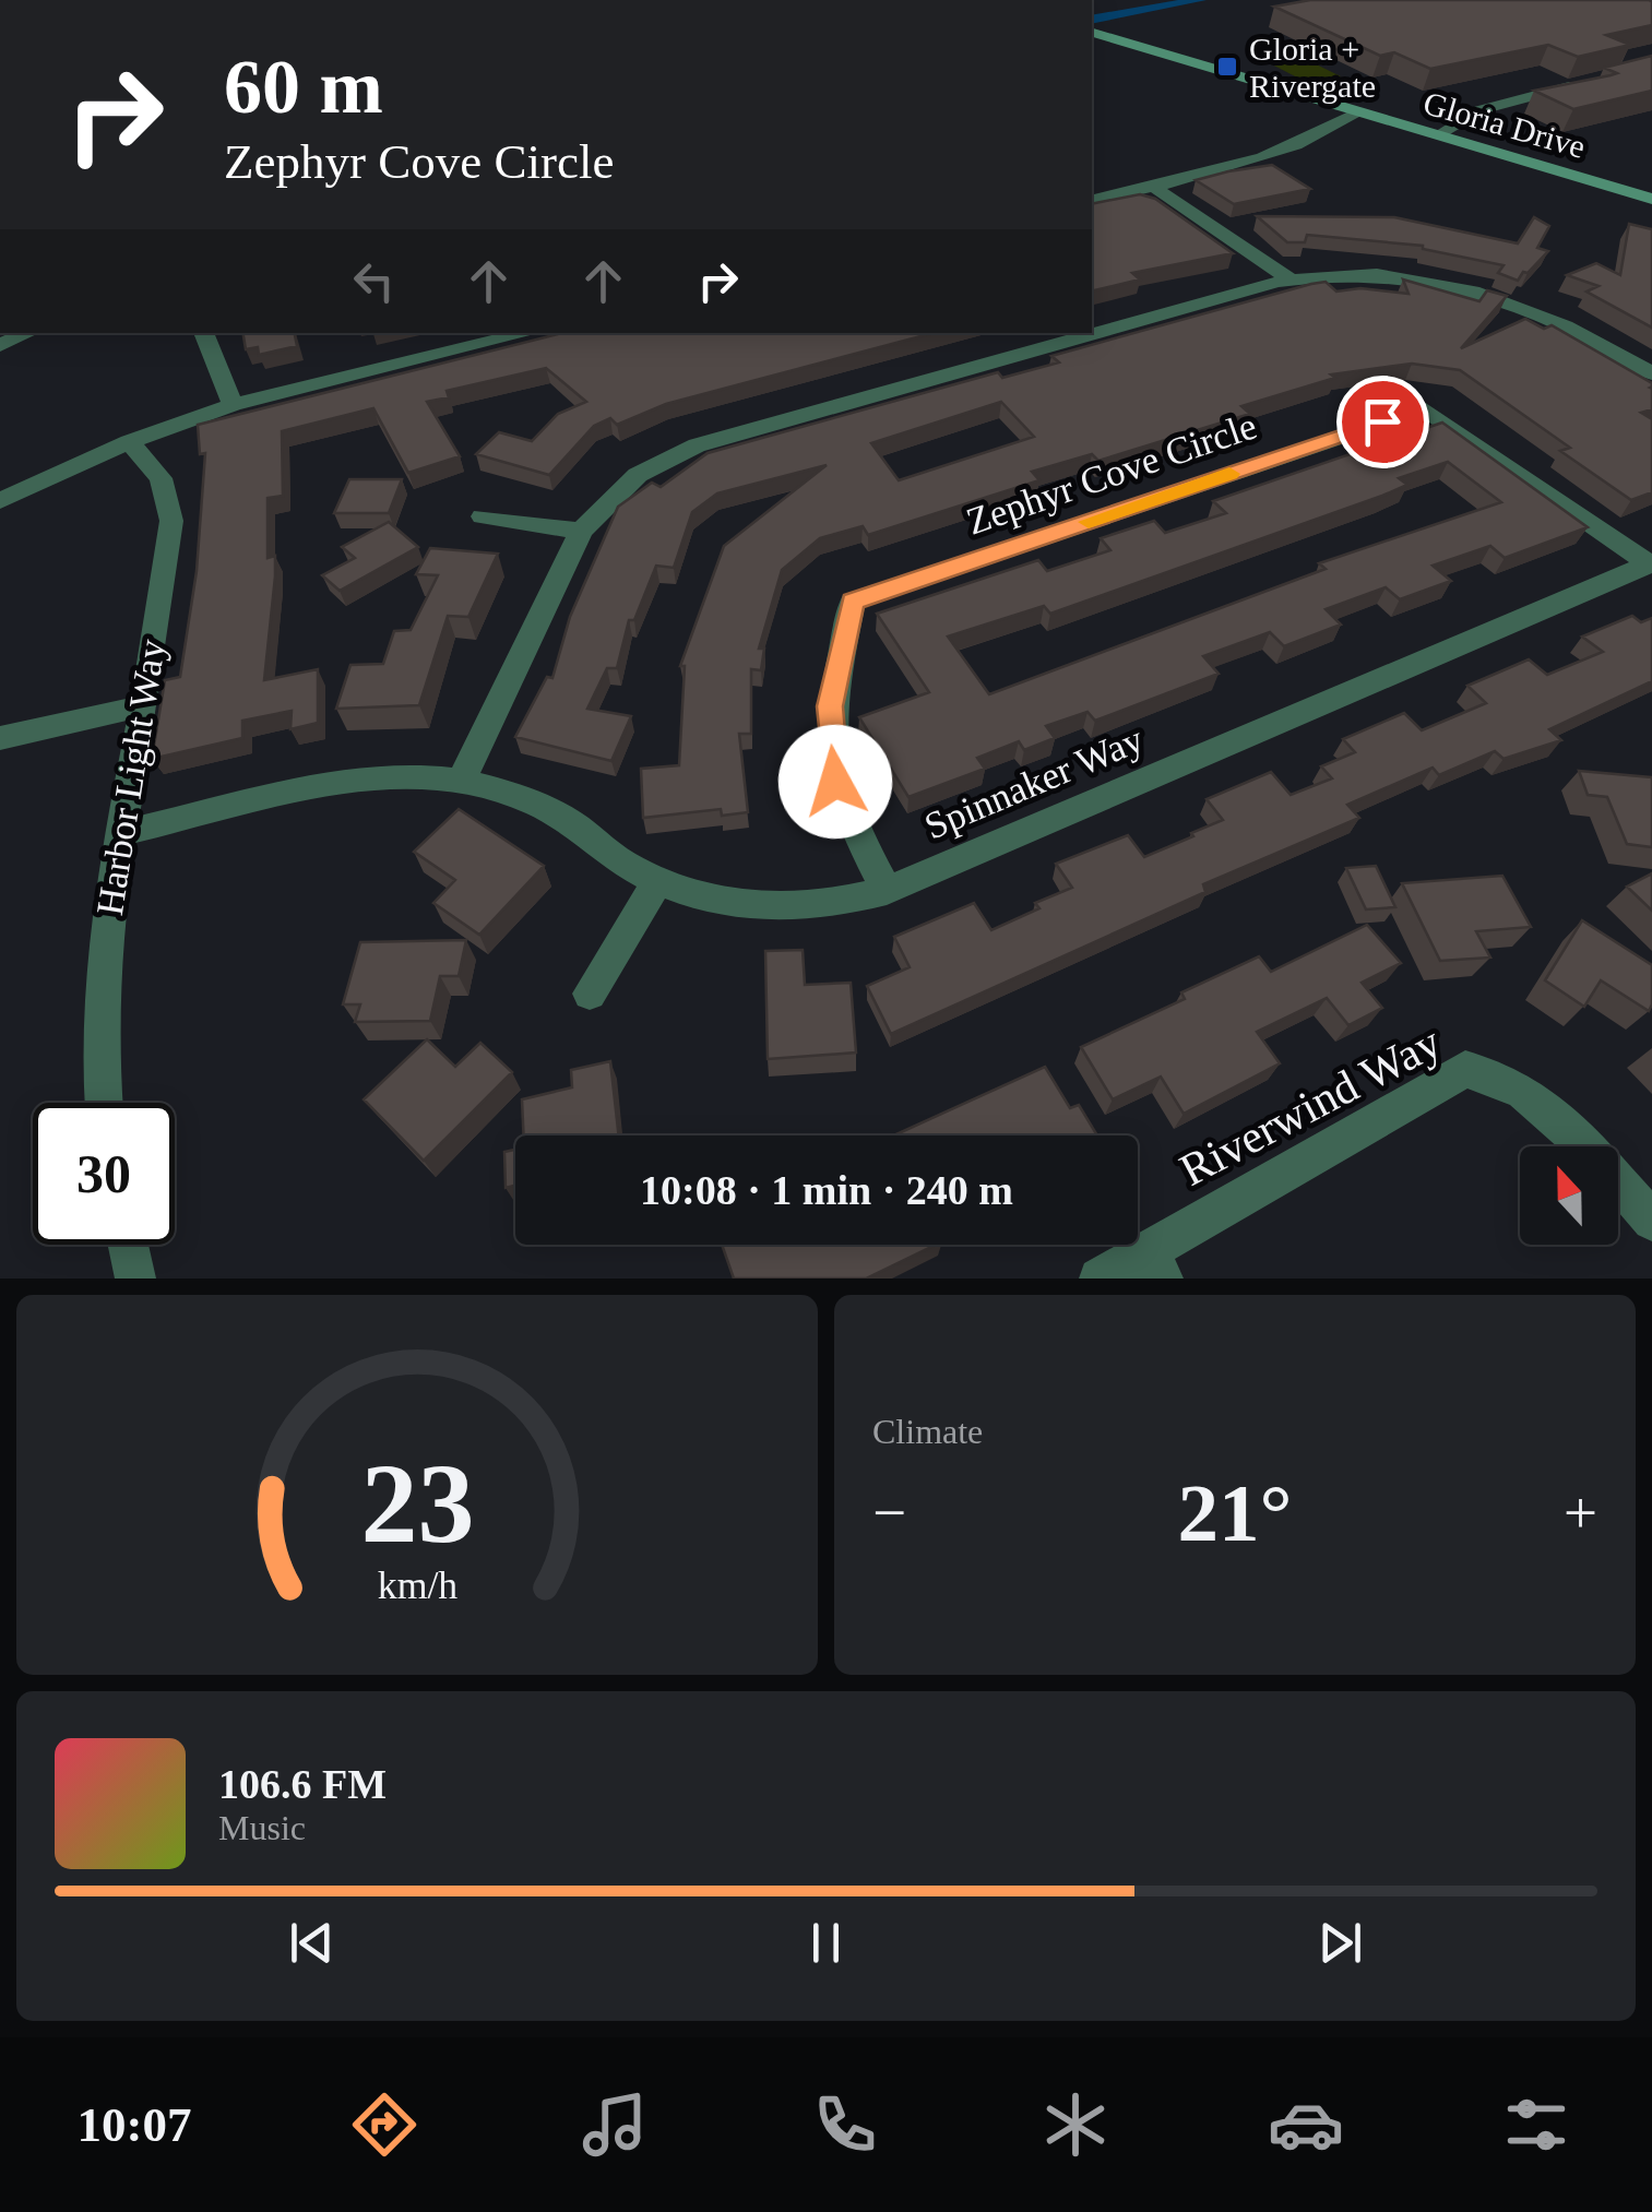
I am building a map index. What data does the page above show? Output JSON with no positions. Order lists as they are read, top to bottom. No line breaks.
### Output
{"streets":{"street":["Gloria Drive","Zephyr Cove Circle","Harbor Light Way","Spinnaker Way","Riverwind Way"]},"crossings":[["Zephyr Cove Circle","Spinnaker Way"],["Harbor Light Way","Spinnaker Way"]],"places":{"transit":["Gloria + Rivergate"]},"north":"top","page":{"turn":["60 m","Zephyr Cove Circle"],"limit":"30","trip":"10:08 · 1 min · 240 m","tile":"Climate","heat":["−","21°","+"],"song":["106.6 FM","Music"],"tabs":"10:07","gauge":["23","km/h"]}}
